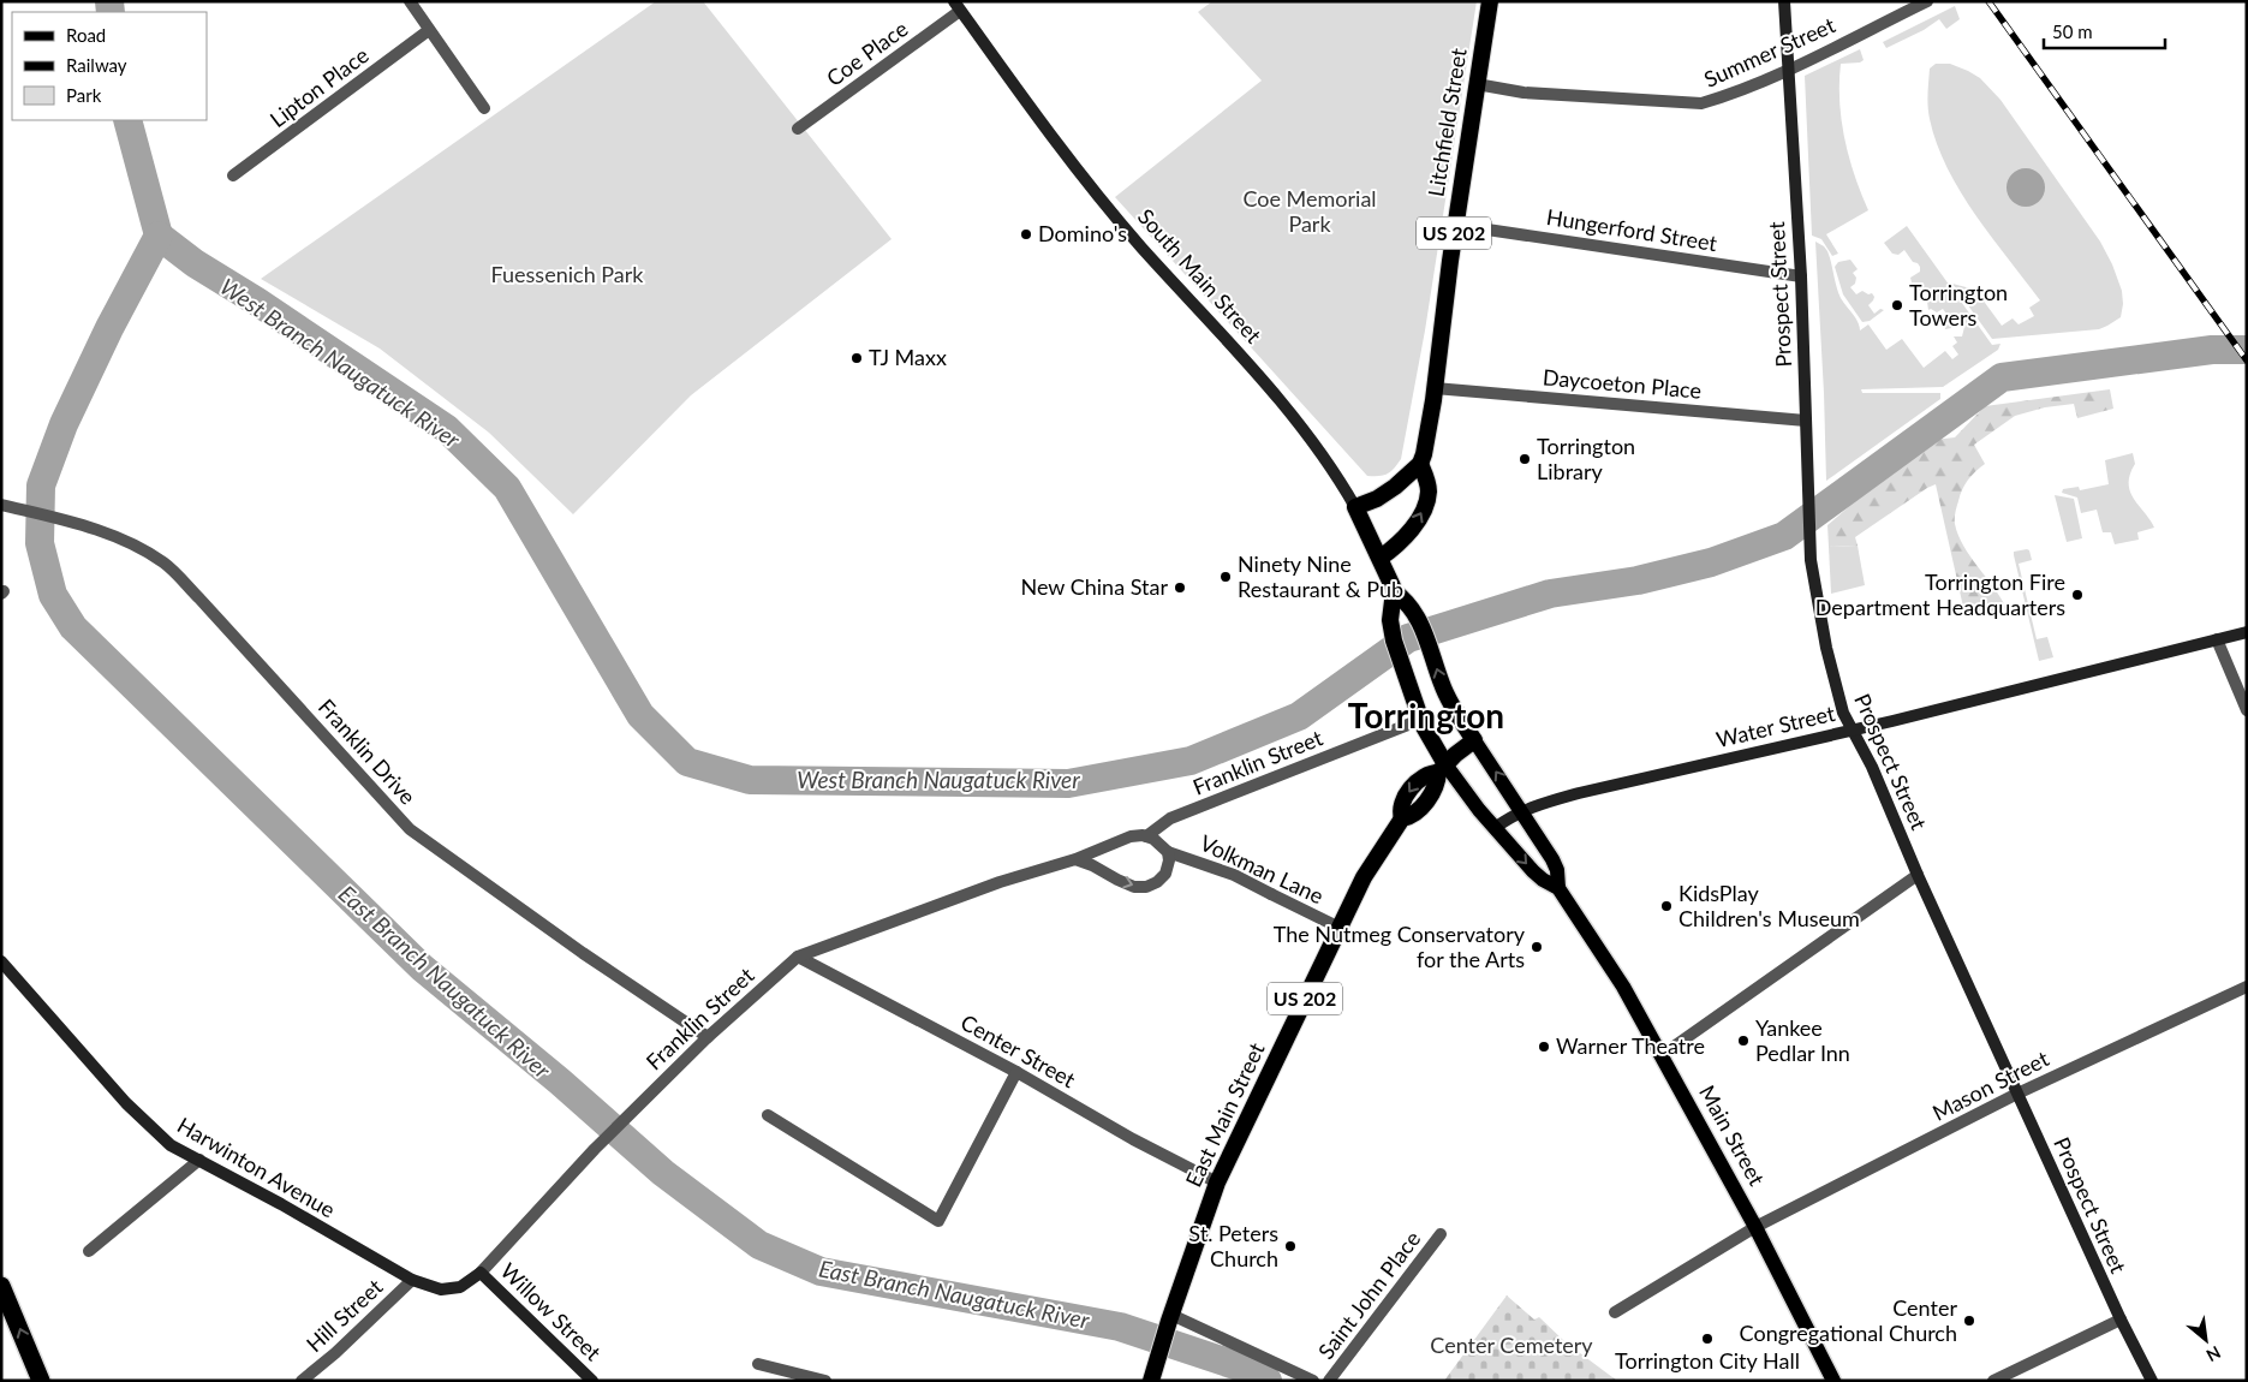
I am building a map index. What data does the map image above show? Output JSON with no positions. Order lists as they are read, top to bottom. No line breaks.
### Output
{"streets":{"highway":["Litchfield Street","US 202","South Main Street","East Main Street","Main Street"],"main road":["Prospect Street","Water Street","Franklin Street","Harwinton Avenue","Willow Street"],"street":["Summer Street","Coe Place","Lipton Place","Hungerford Street","Daycoeton Place","Franklin Drive","Volkman Lane","Center Street","Mason Street","Saint John Place","Hill Street"]},"crossings":[["Summer Street","Litchfield Street"],["Summer Street","Prospect Street"],["Coe Place","South Main Street"],["Litchfield Street","Hungerford Street"],["Litchfield Street","South Main Street"],["Litchfield Street","Daycoeton Place"],["Hungerford Street","Prospect Street"],["South Main Street","Main Street"],["Prospect Street","Daycoeton Place"],["Prospect Street","Water Street"],["Prospect Street","Mason Street"],["Water Street","Main Street"],["Franklin Drive","Franklin Street"],["Franklin Street","Center Street"],["Franklin Street","Main Street"],["Franklin Street","Harwinton Avenue"],["Franklin Street","Willow Street"],["Franklin Street","Hill Street"],["Volkman Lane","East Main Street"],["Center Street","East Main Street"],["Mason Street","Main Street"],["East Main Street","Main Street"],["East Main Street","Saint John Place"],["Harwinton Avenue","Hill Street"]],"districts":["Torrington"],"water":["West Branch Naugatuck River","East Branch Naugatuck River"],"parks":["Coe Memorial Park","Fuessenich Park","Center Cemetery"],"places":["Domino's","Torrington Towers","TJ Maxx","Torrington Library","Ninety Nine Restaurant & Pub","New China Star","Torrington Fire Department Headquarters","KidsPlay Children's Museum","The Nutmeg Conservatory for the Arts","Yankee Pedlar Inn","Warner Theatre","St. Peters Church","Center Congregational Church","Torrington City Hall"],"legend":["Road","Railway","Park"],"scale_bar":"50 m","north":"bottom right"}
